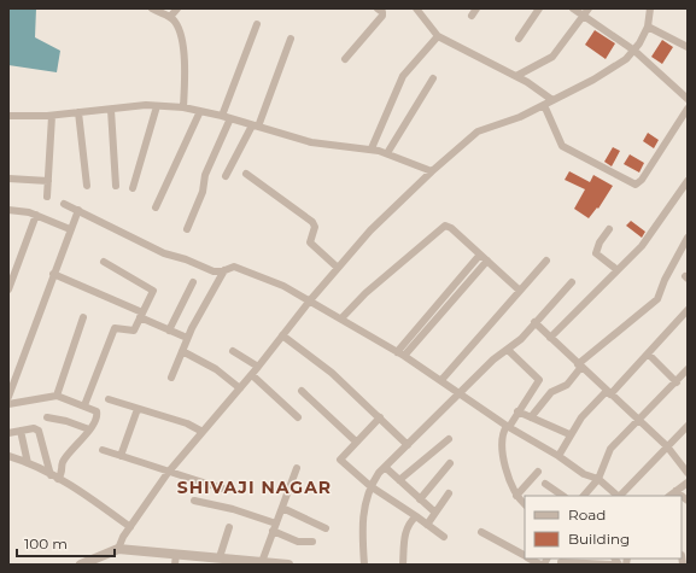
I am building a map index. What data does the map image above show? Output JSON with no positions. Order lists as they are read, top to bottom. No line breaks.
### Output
{"districts":["SHIVAJI NAGAR"],"legend":["Road","Building"],"scale_bar":"100 m"}
